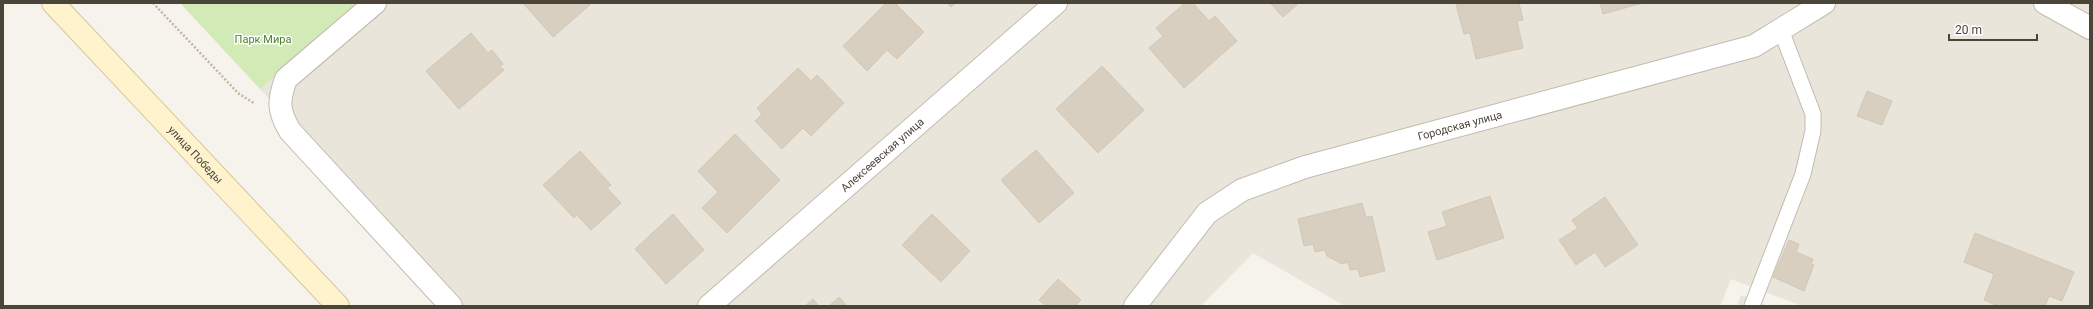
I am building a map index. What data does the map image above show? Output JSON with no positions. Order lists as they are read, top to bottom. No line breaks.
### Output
{"streets":{"street":["Городская улица","улица Победы","Алексеевская улица"]},"parks":["Парк Мира"],"scale_bar":"20 m"}
